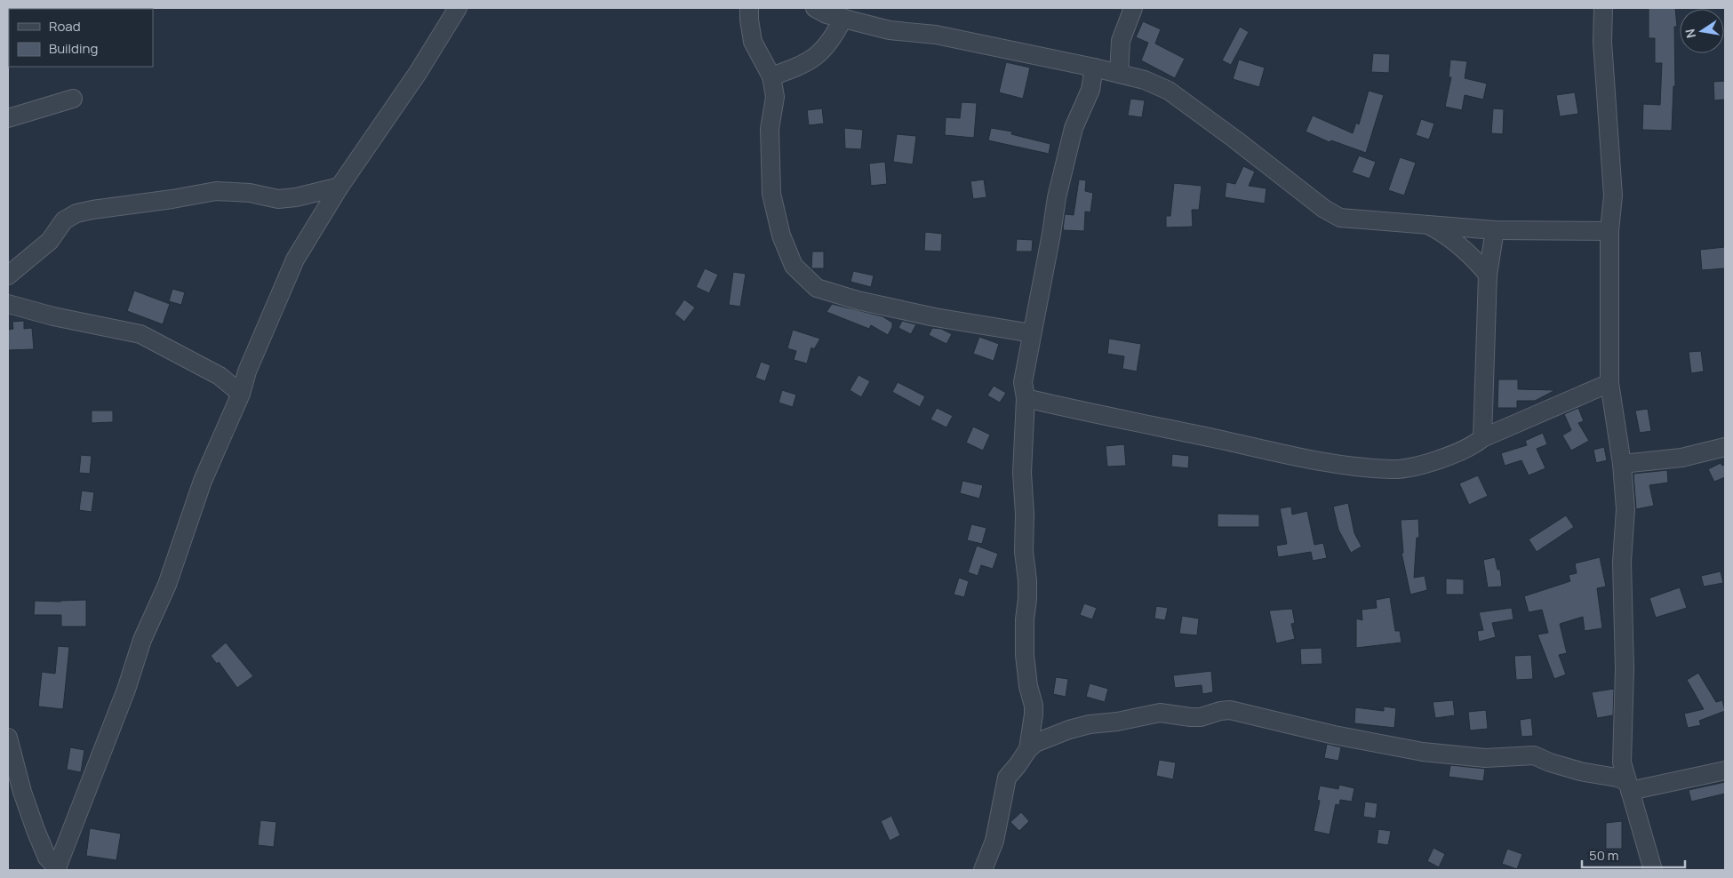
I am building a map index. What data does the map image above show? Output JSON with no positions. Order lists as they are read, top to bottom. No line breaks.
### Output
{"legend":["Road","Building"],"scale_bar":"50 m","north":"left"}
